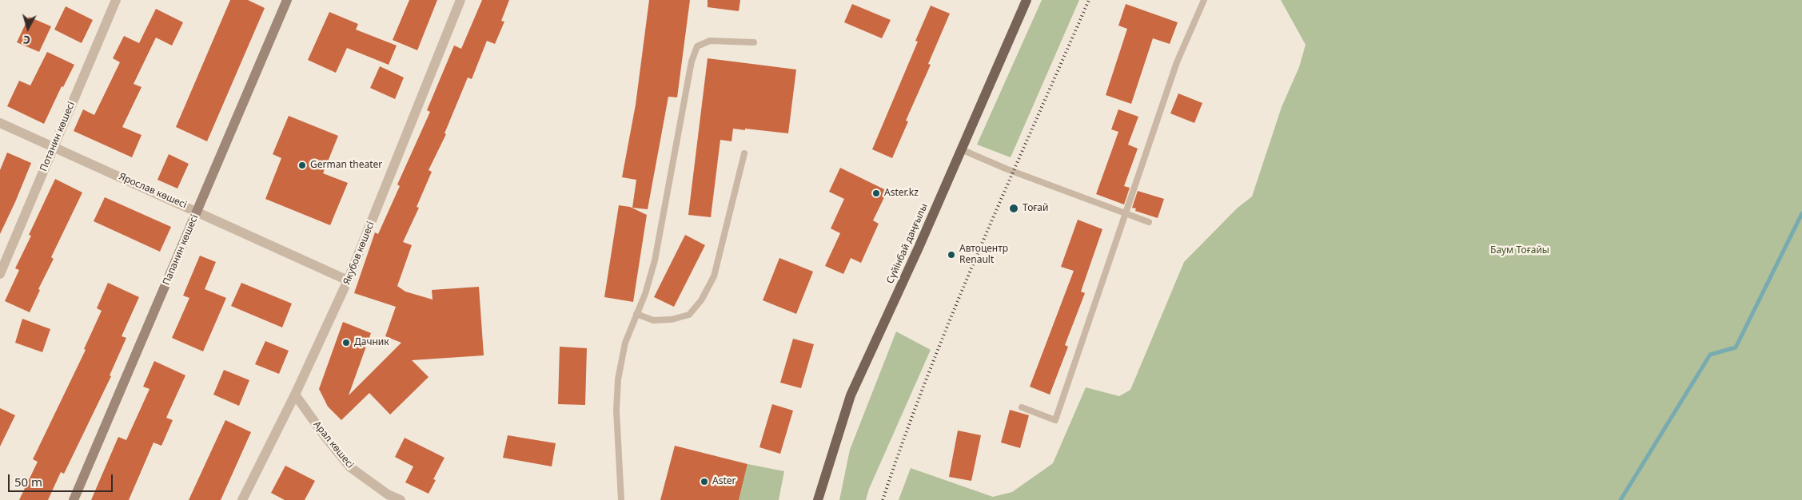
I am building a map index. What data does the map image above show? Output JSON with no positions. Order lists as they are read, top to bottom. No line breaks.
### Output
{"streets":{"main road":["Сүйінбай даңғылы","Папанин көшесі"],"street":["Потанин көшесі","Ярослав көшесі","Якубов көшесі","Арал көшесі"]},"crossings":[["Потанин көшесі","Ярослав көшесі"],["Ярослав көшесі","Папанин көшесі"],["Ярослав көшесі","Якубов көшесі"],["Якубов көшесі","Арал көшесі"]],"parks":["Баум Тоғайы"],"places":["German theater","Aster.kz","Тоғай","Автоцентр Renault","Дачник","Aster"],"scale_bar":"50 m","north":"bottom"}
